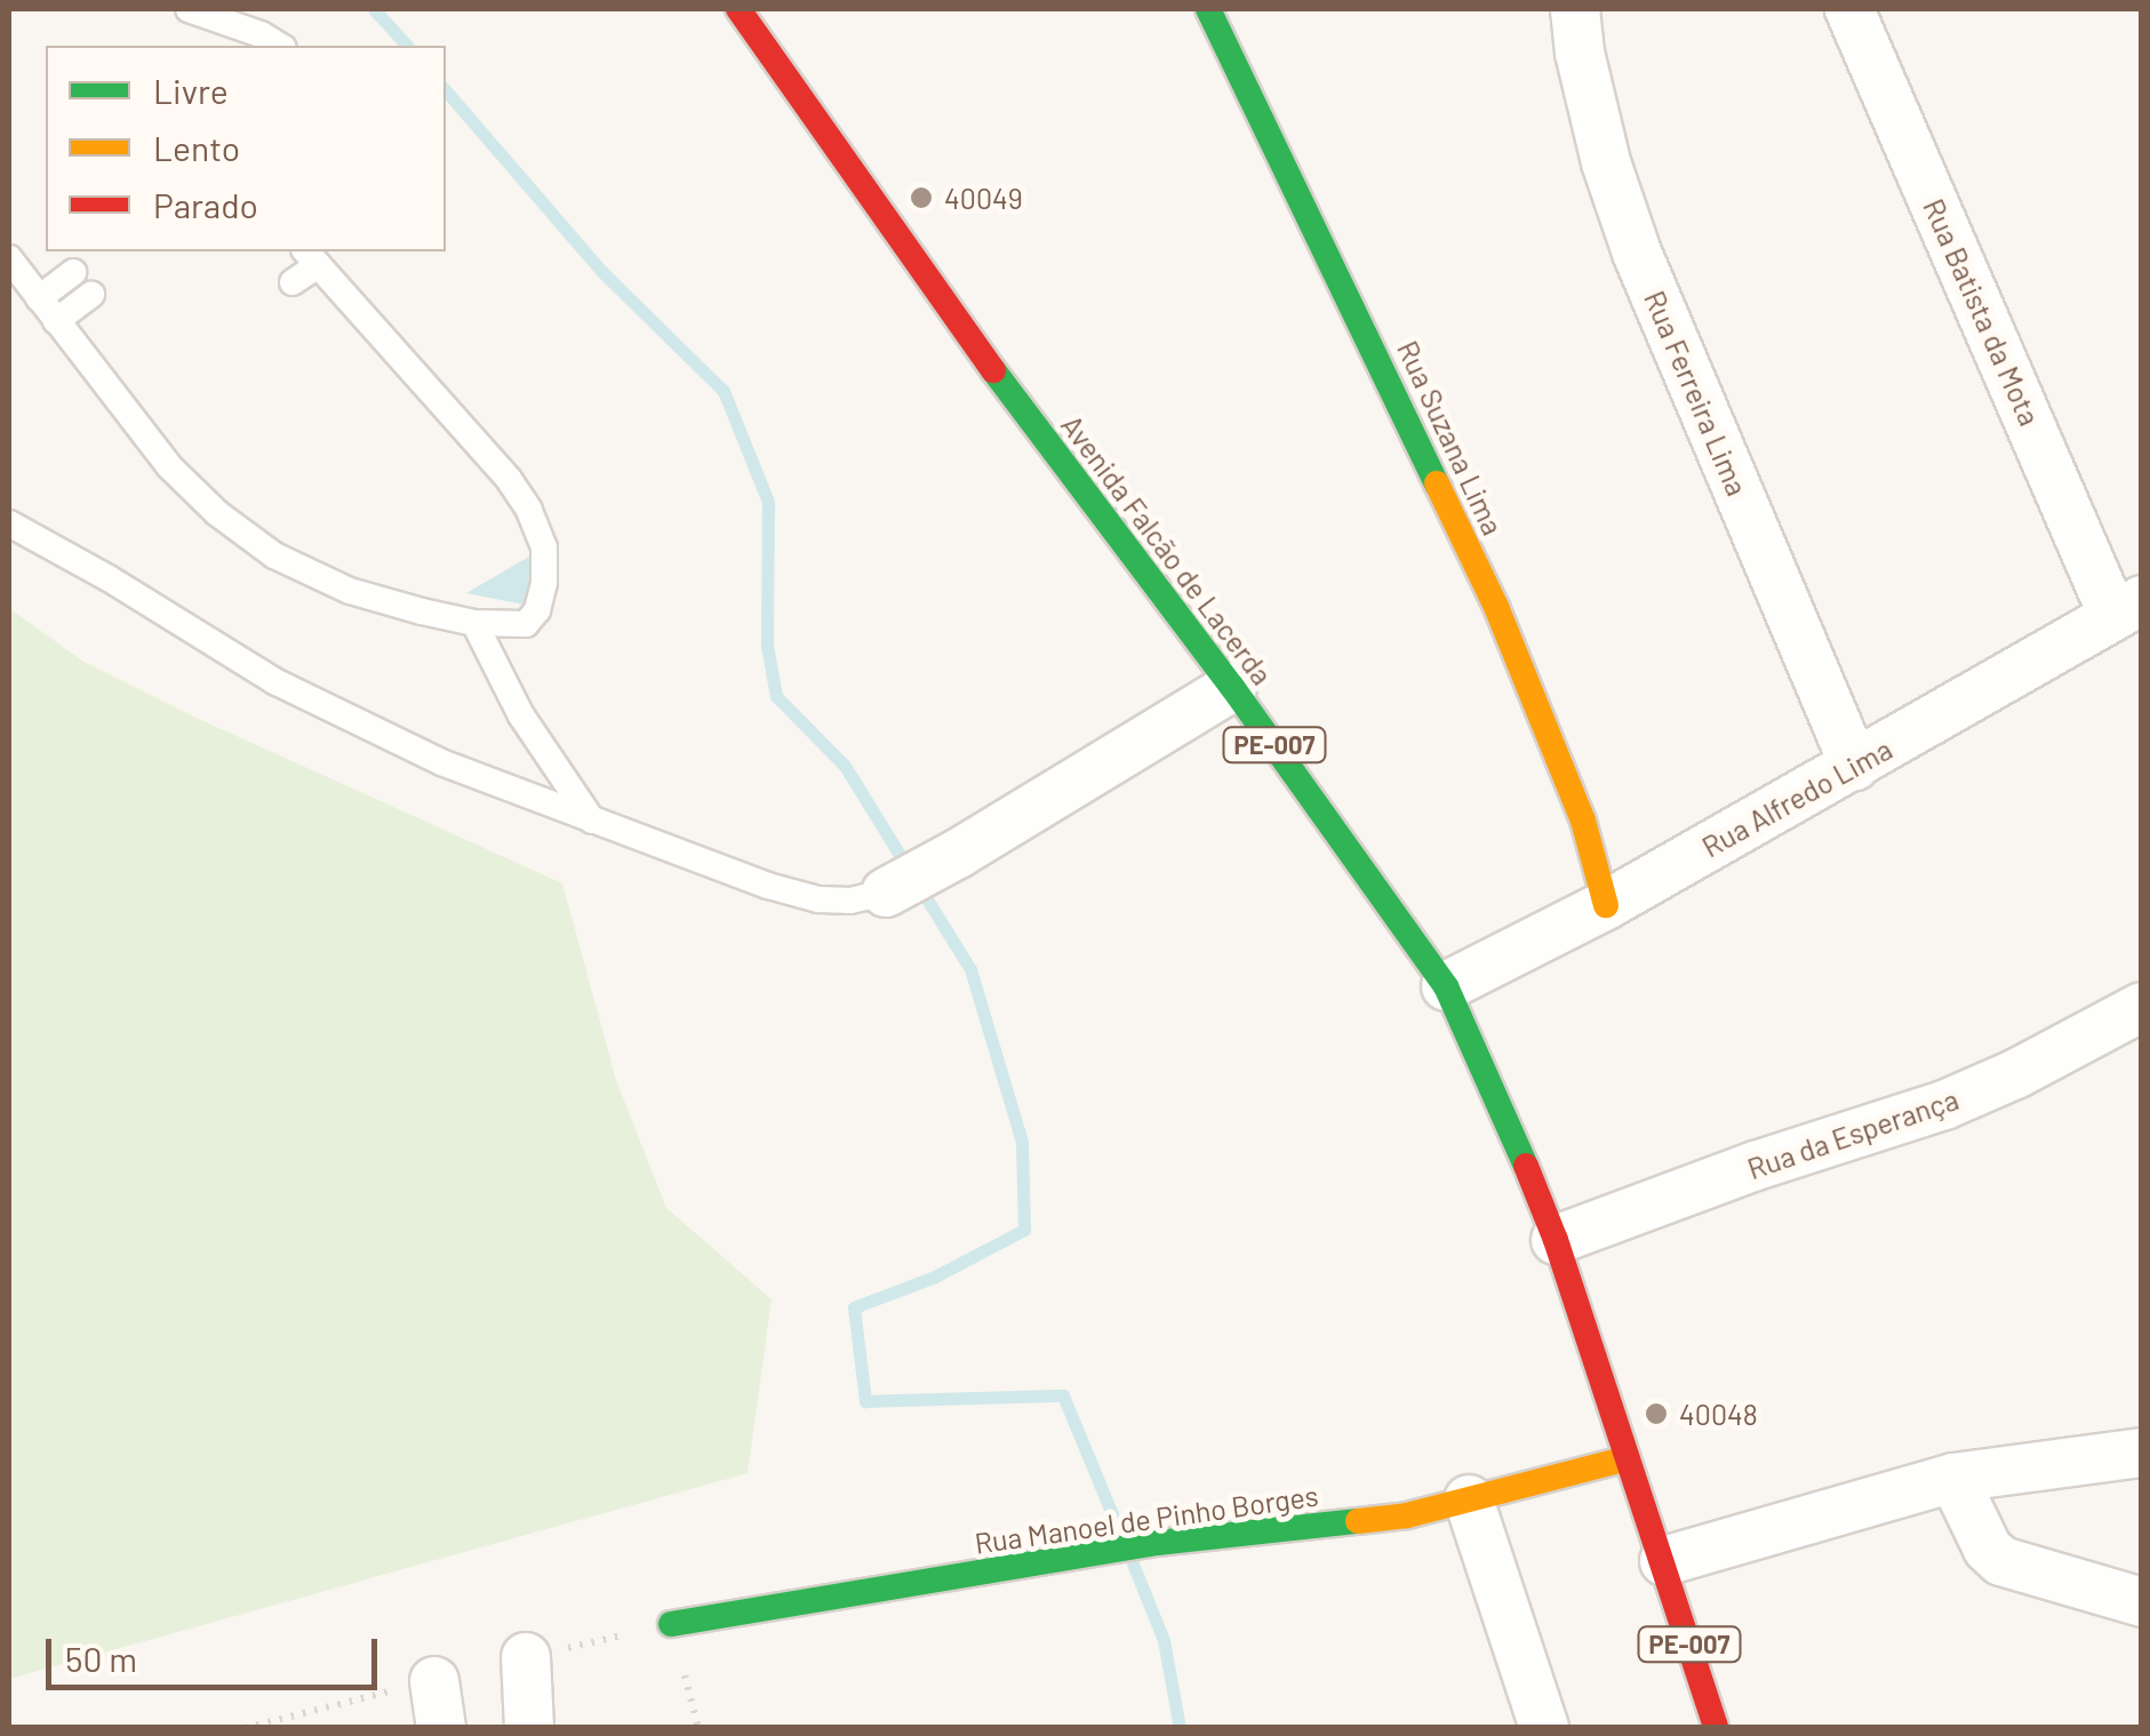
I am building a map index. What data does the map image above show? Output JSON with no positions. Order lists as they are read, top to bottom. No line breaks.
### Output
{"streets":{"main road":["Rua Suzana Lima","Avenida Falcão de Lacerda","PE-007","Rua Manoel de Pinho Borges"],"street":["Rua Batista da Mota","Rua Ferreira Lima","Rua Alfredo Lima","Rua da Esperança"]},"crossings":[["Rua Batista da Mota","Rua Alfredo Lima"],["Rua Ferreira Lima","Rua Alfredo Lima"],["Rua Suzana Lima","Rua Alfredo Lima"],["Avenida Falcão de Lacerda","Rua Alfredo Lima"],["Avenida Falcão de Lacerda","Rua da Esperança"],["Avenida Falcão de Lacerda","Rua Manoel de Pinho Borges"]],"places":["40049","40048"],"legend":["Livre","Lento","Parado"],"scale_bar":"50 m"}
